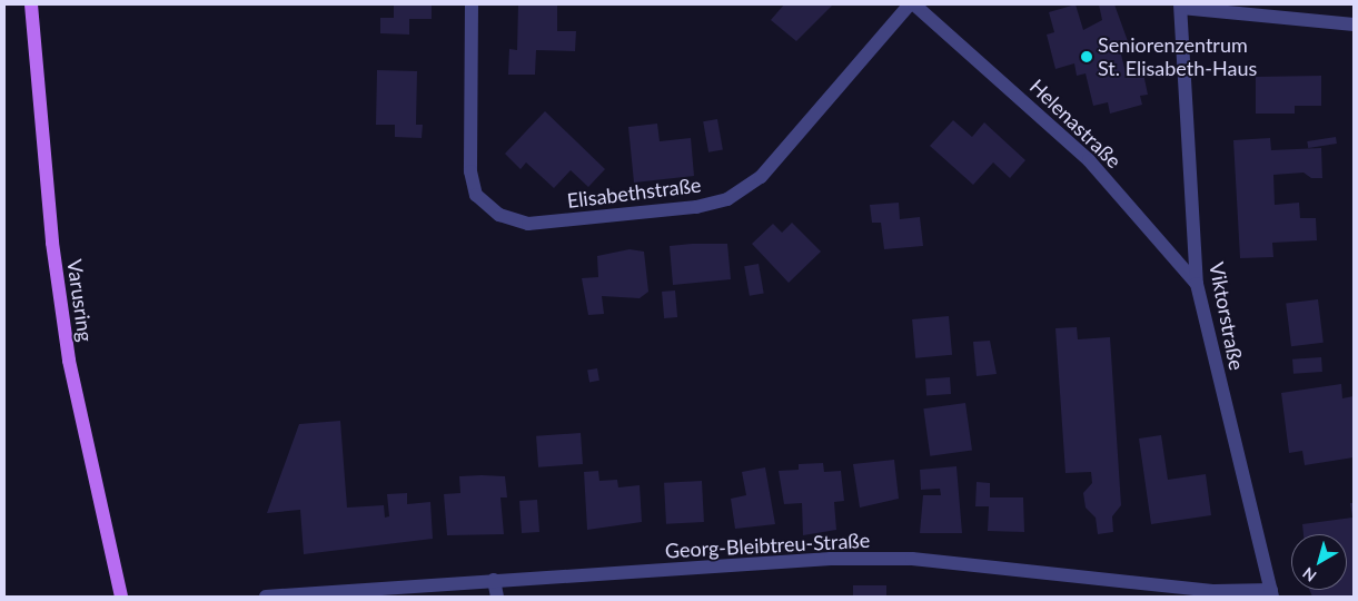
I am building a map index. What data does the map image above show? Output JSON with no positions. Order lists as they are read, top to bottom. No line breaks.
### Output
{"streets":{"main road":["Varusring"],"street":["Helenastraße","Elisabethstraße","Viktorstraße","Georg-Bleibtreu-Straße"]},"crossings":[["Helenastraße","Viktorstraße"],["Viktorstraße","Georg-Bleibtreu-Straße"]],"places":["Seniorenzentrum St. Elisabeth-Haus"],"north":"bottom left"}
